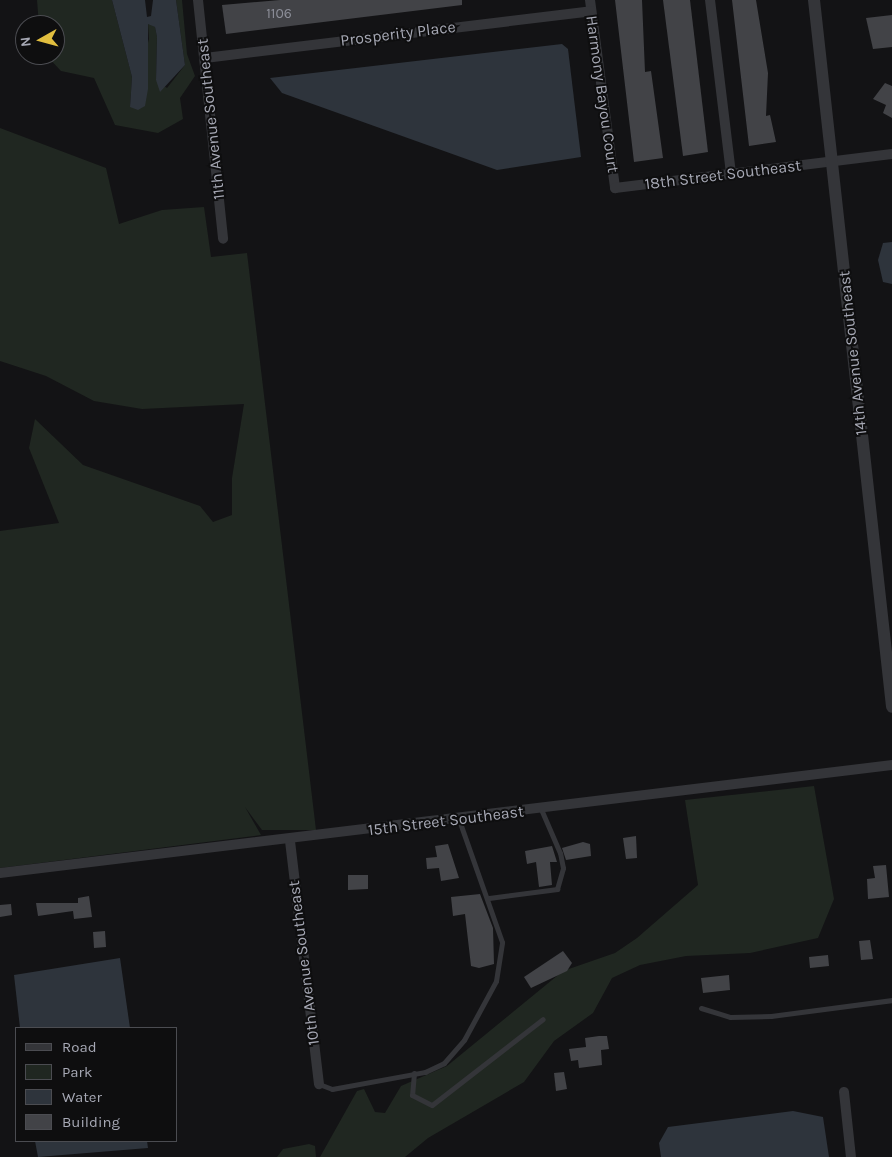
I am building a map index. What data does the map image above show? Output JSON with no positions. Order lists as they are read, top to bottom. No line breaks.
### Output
{"streets":{"street":["Prosperity Place","Harmony Bayou Court","11th Avenue Southeast","18th Street Southeast","14th Avenue Southeast","15th Street Southeast","10th Avenue Southeast"]},"crossings":[["Prosperity Place","Harmony Bayou Court"],["Prosperity Place","11th Avenue Southeast"],["Harmony Bayou Court","18th Street Southeast"],["18th Street Southeast","14th Avenue Southeast"],["15th Street Southeast","10th Avenue Southeast"]],"house_numbers":["1106"],"legend":["Road","Park","Water","Building"],"north":"left"}
